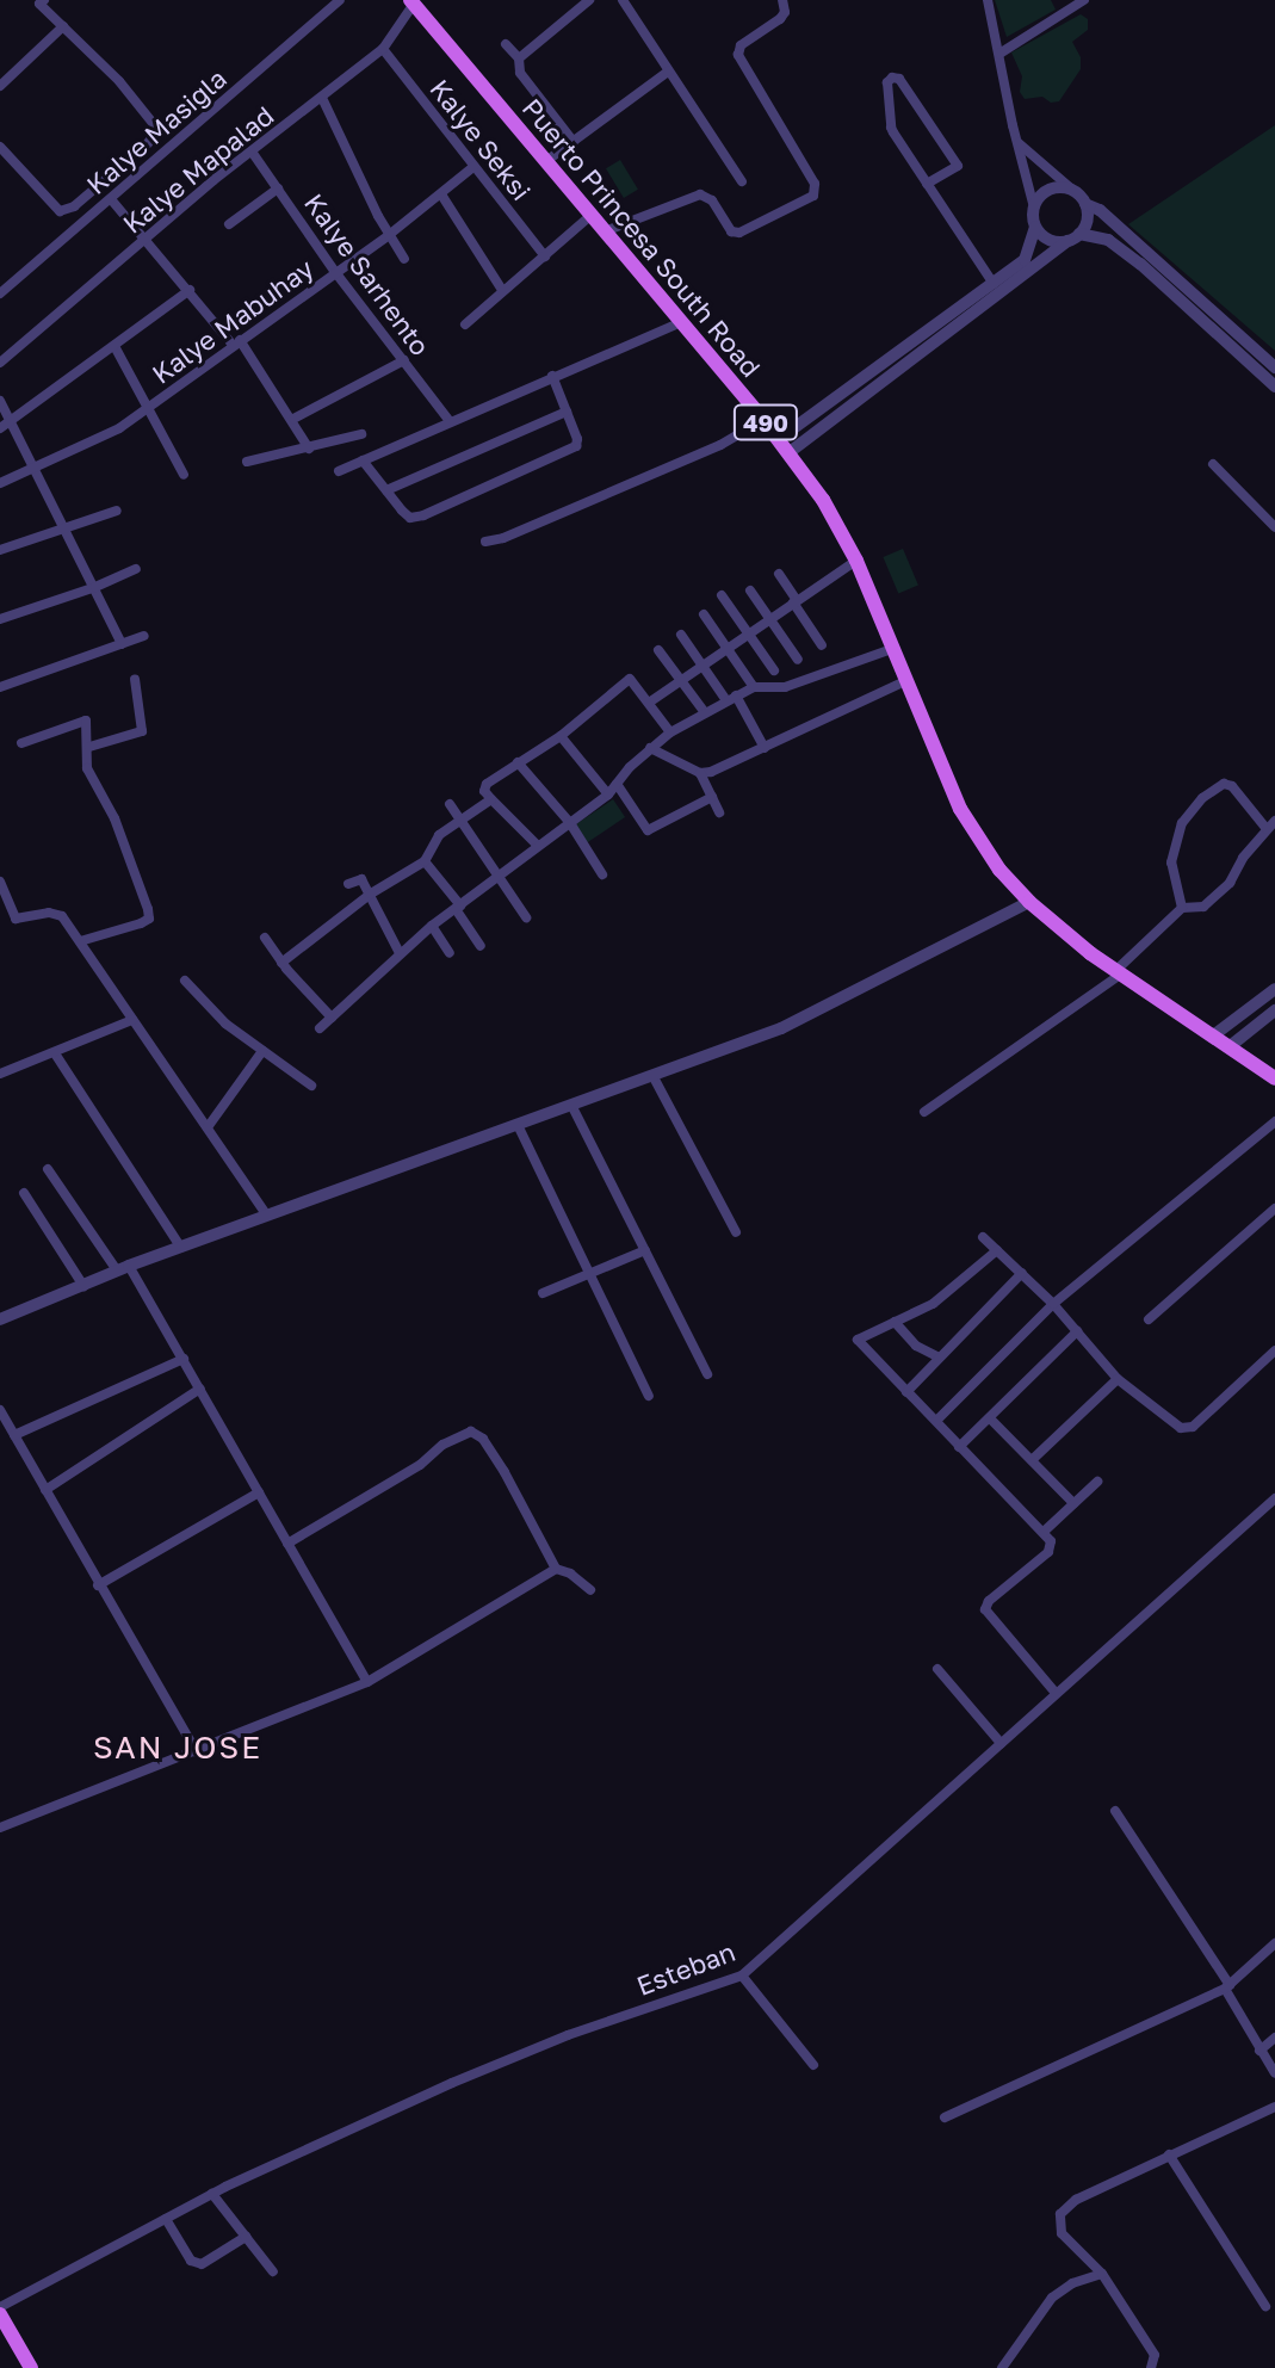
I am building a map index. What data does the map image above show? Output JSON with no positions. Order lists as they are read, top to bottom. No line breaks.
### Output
{"streets":{"main road":["Puerto Princesa South Road","490"],"street":["Kalye Masigla","Kalye Seksi","Kalye Mapalad","Kalye Sarhento","Kalye Mabuhay","Esteban"]},"crossings":[["Kalye Seksi","Kalye Mapalad"],["Kalye Seksi","Kalye Mabuhay"],["Kalye Mapalad","Puerto Princesa South Road"],["Kalye Mapalad","Kalye Sarhento"],["Kalye Sarhento","Kalye Mabuhay"]],"districts":["SAN JOSE"]}
